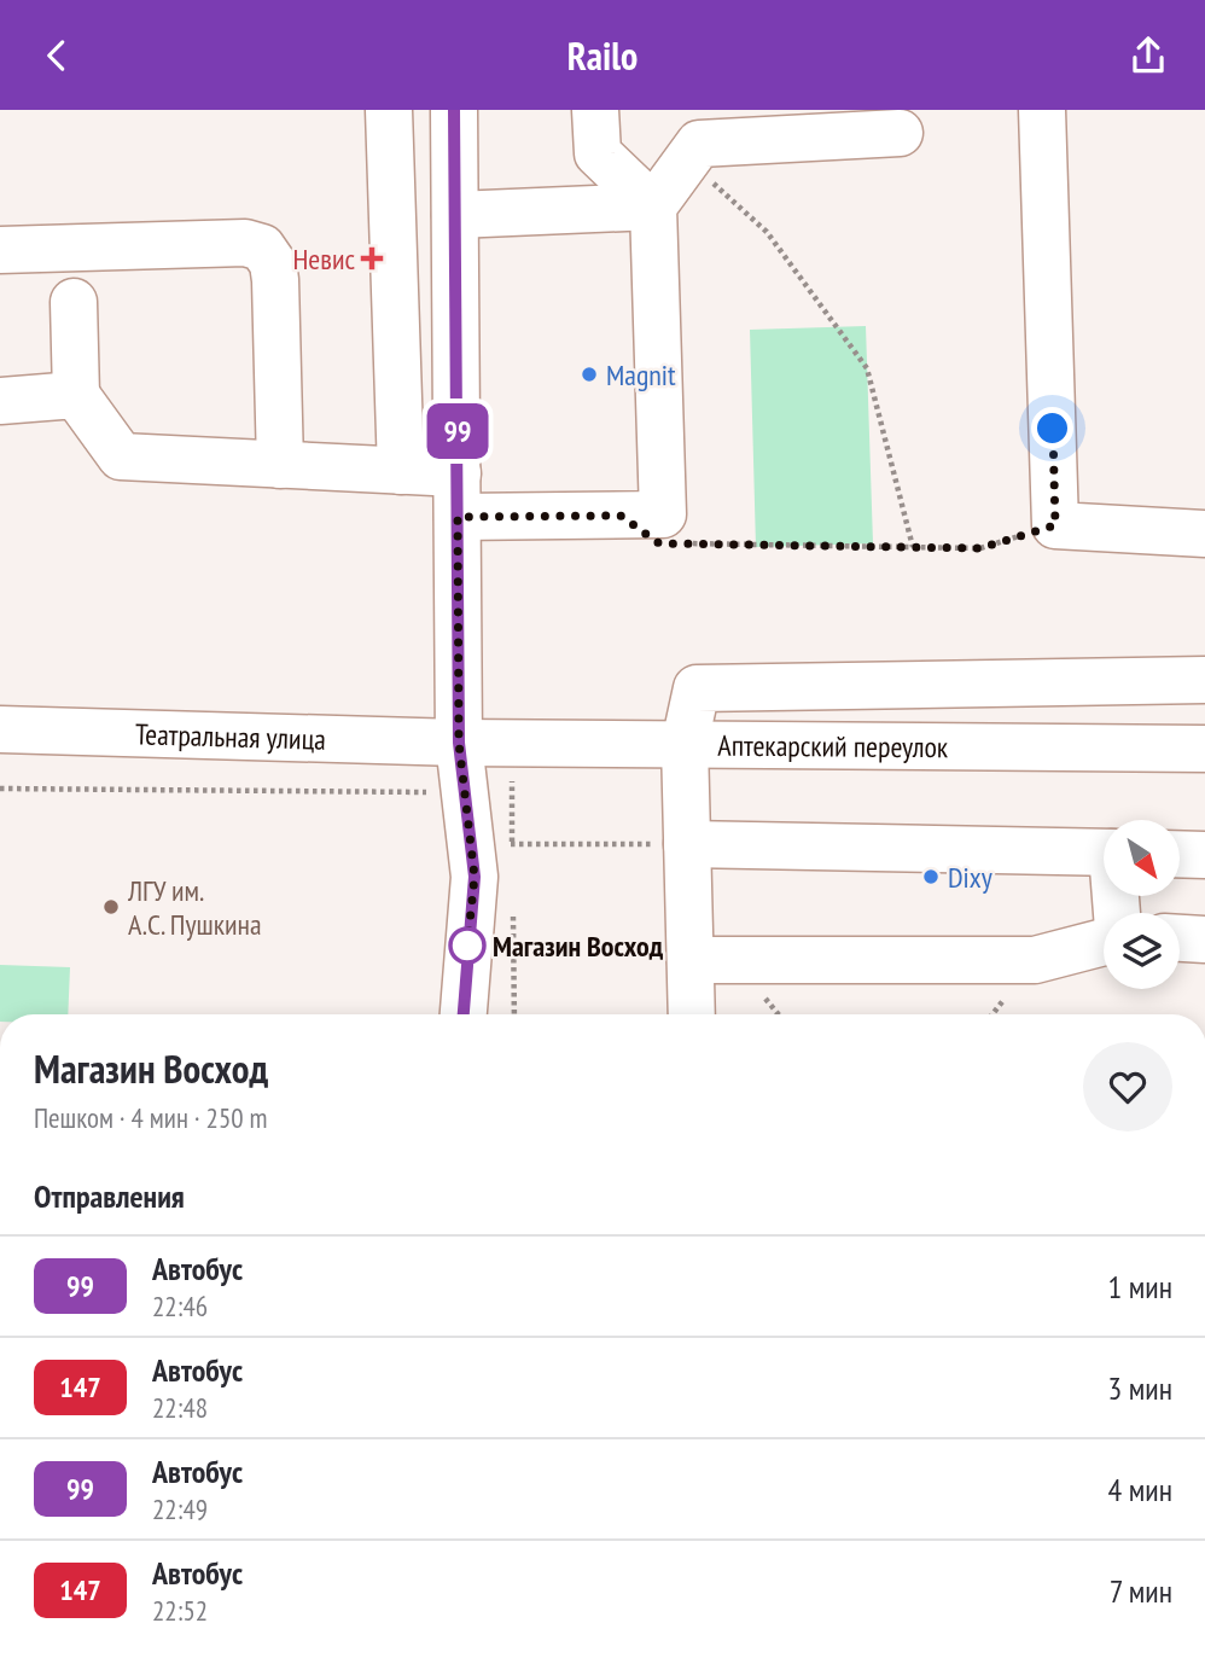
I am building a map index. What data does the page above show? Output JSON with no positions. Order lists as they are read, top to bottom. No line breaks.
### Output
{"streets":{"street":["Театральная улица","Аптекарский переулок"]},"crossings":[["Театральная улица","Аптекарский переулок"]],"places":{"health":["Невис"],"other":["Magnit","Dixy","ЛГУ им. А.С. Пушкина","Магазин Восход"]},"lines":["bus line 99"],"north":"bottom right","page":{"header":"Railo","on_map":"99","heading":[["Магазин Восход","Пешком · 4 мин · 250 m"],"Отправления"],"list":[{"mark":"99","name":"Автобус","note":"22:46","value":"1 мин"},{"mark":"147","name":"Автобус","note":"22:48","value":"3 мин"},{"mark":"99","name":"Автобус","note":"22:49","value":"4 мин"},{"mark":"147","name":"Автобус","note":"22:52","value":"7 мин"}]}}
